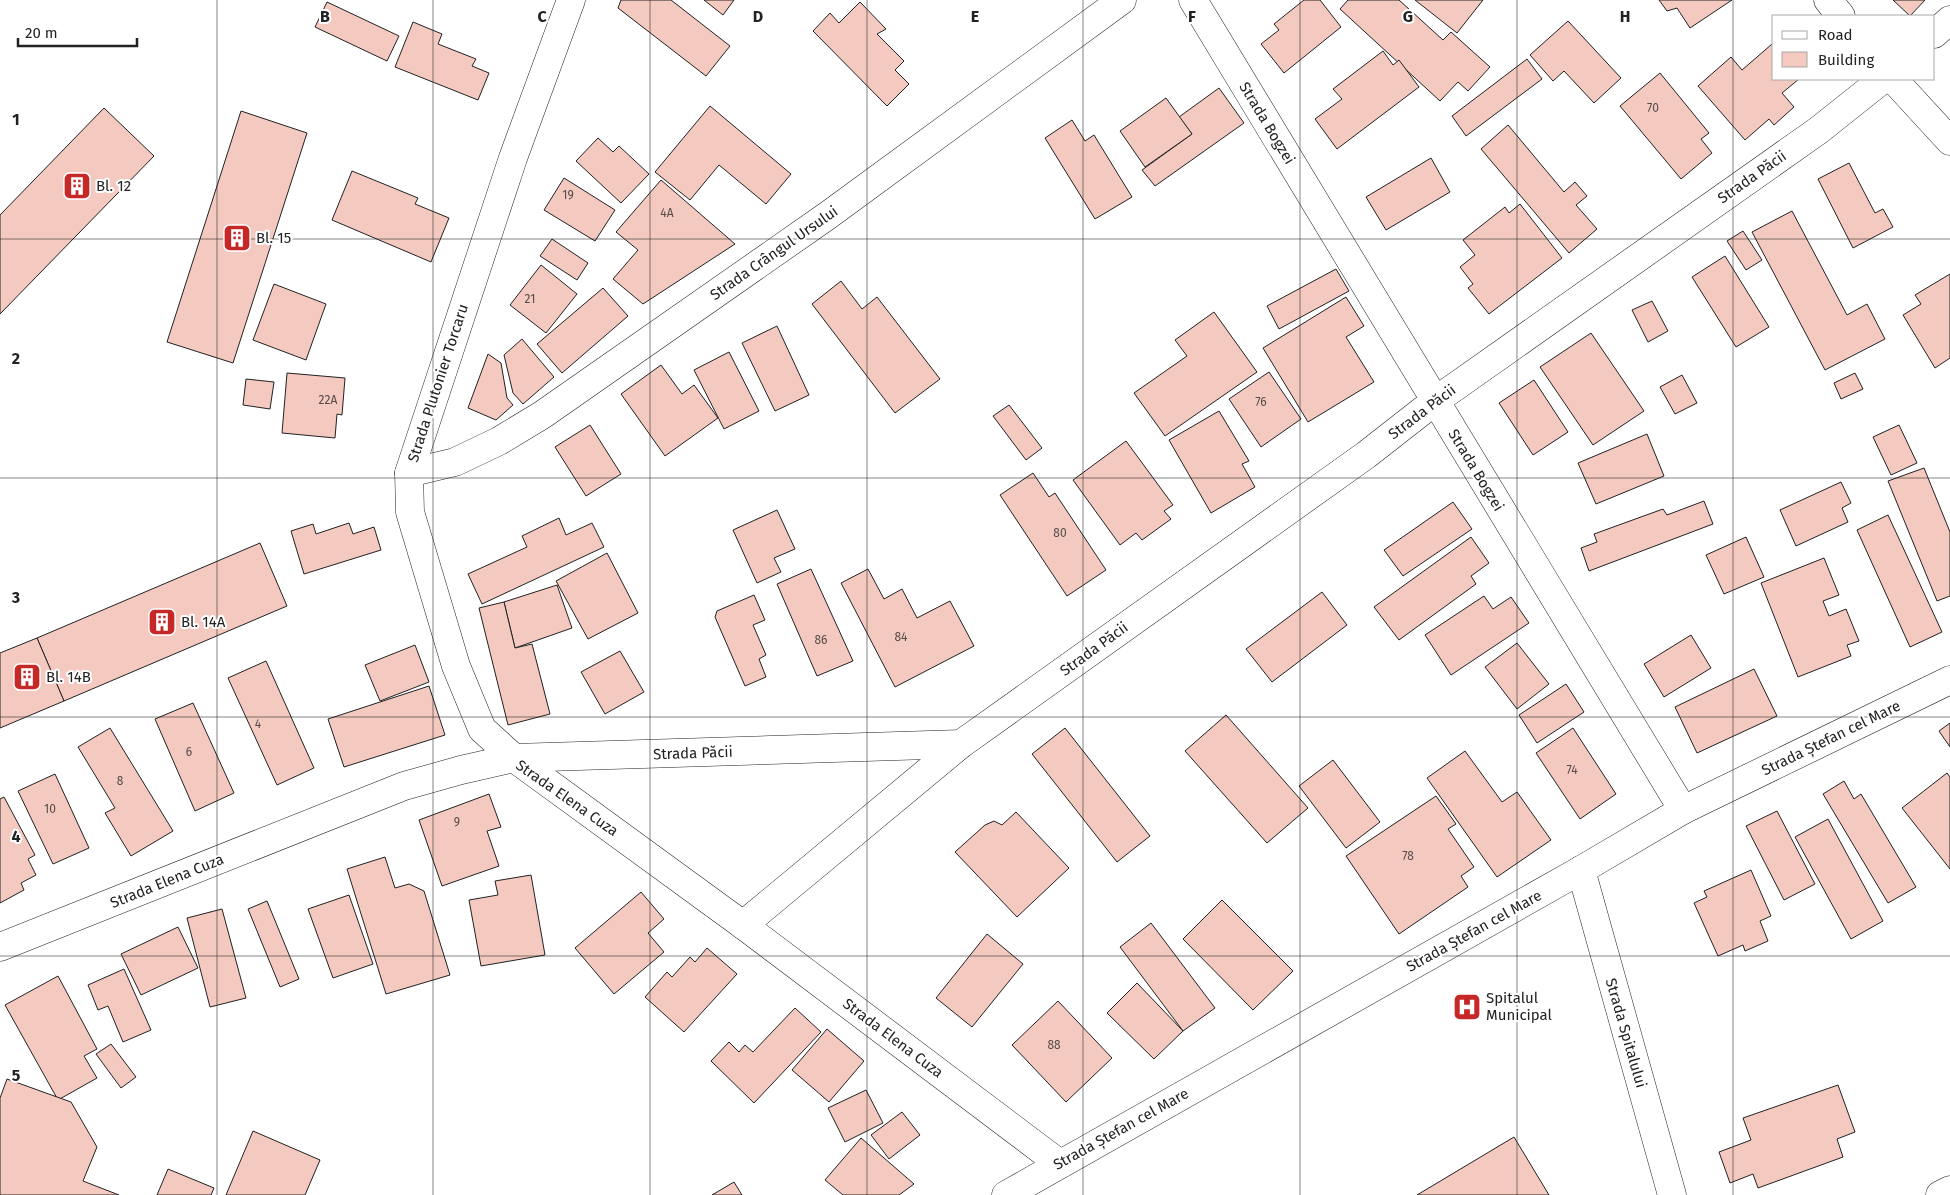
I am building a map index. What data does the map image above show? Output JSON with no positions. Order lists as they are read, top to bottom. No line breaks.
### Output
{"streets":{"street":["Strada Bogzei","Strada Păcii","Strada Crângul Ursului","Strada Plutonier Torcaru","Strada Ștefan cel Mare","Strada Elena Cuza","Strada Spitalului"]},"crossings":[["Strada Bogzei","Strada Păcii"],["Strada Bogzei","Strada Ștefan cel Mare"],["Strada Păcii","Strada Plutonier Torcaru"],["Strada Păcii","Strada Elena Cuza"],["Strada Crângul Ursului","Strada Plutonier Torcaru"],["Strada Plutonier Torcaru","Strada Elena Cuza"],["Strada Ștefan cel Mare","Strada Elena Cuza"],["Strada Ștefan cel Mare","Strada Spitalului"]],"places":{"building":["Bl. 12","Bl. 15","Bl. 14A","Bl. 14B"],"hospital":["Spitalul Municipal"]},"house_numbers":["70","19","4A","21","22A","76","80","84","86","4","6","74","8","10","9","78","88"],"legend":["Road","Building"],"scale_bar":"20 m","grid":{"columns":["B","C","D","E","F","G","H"],"rows":["1","2","3","4","5"]}}
